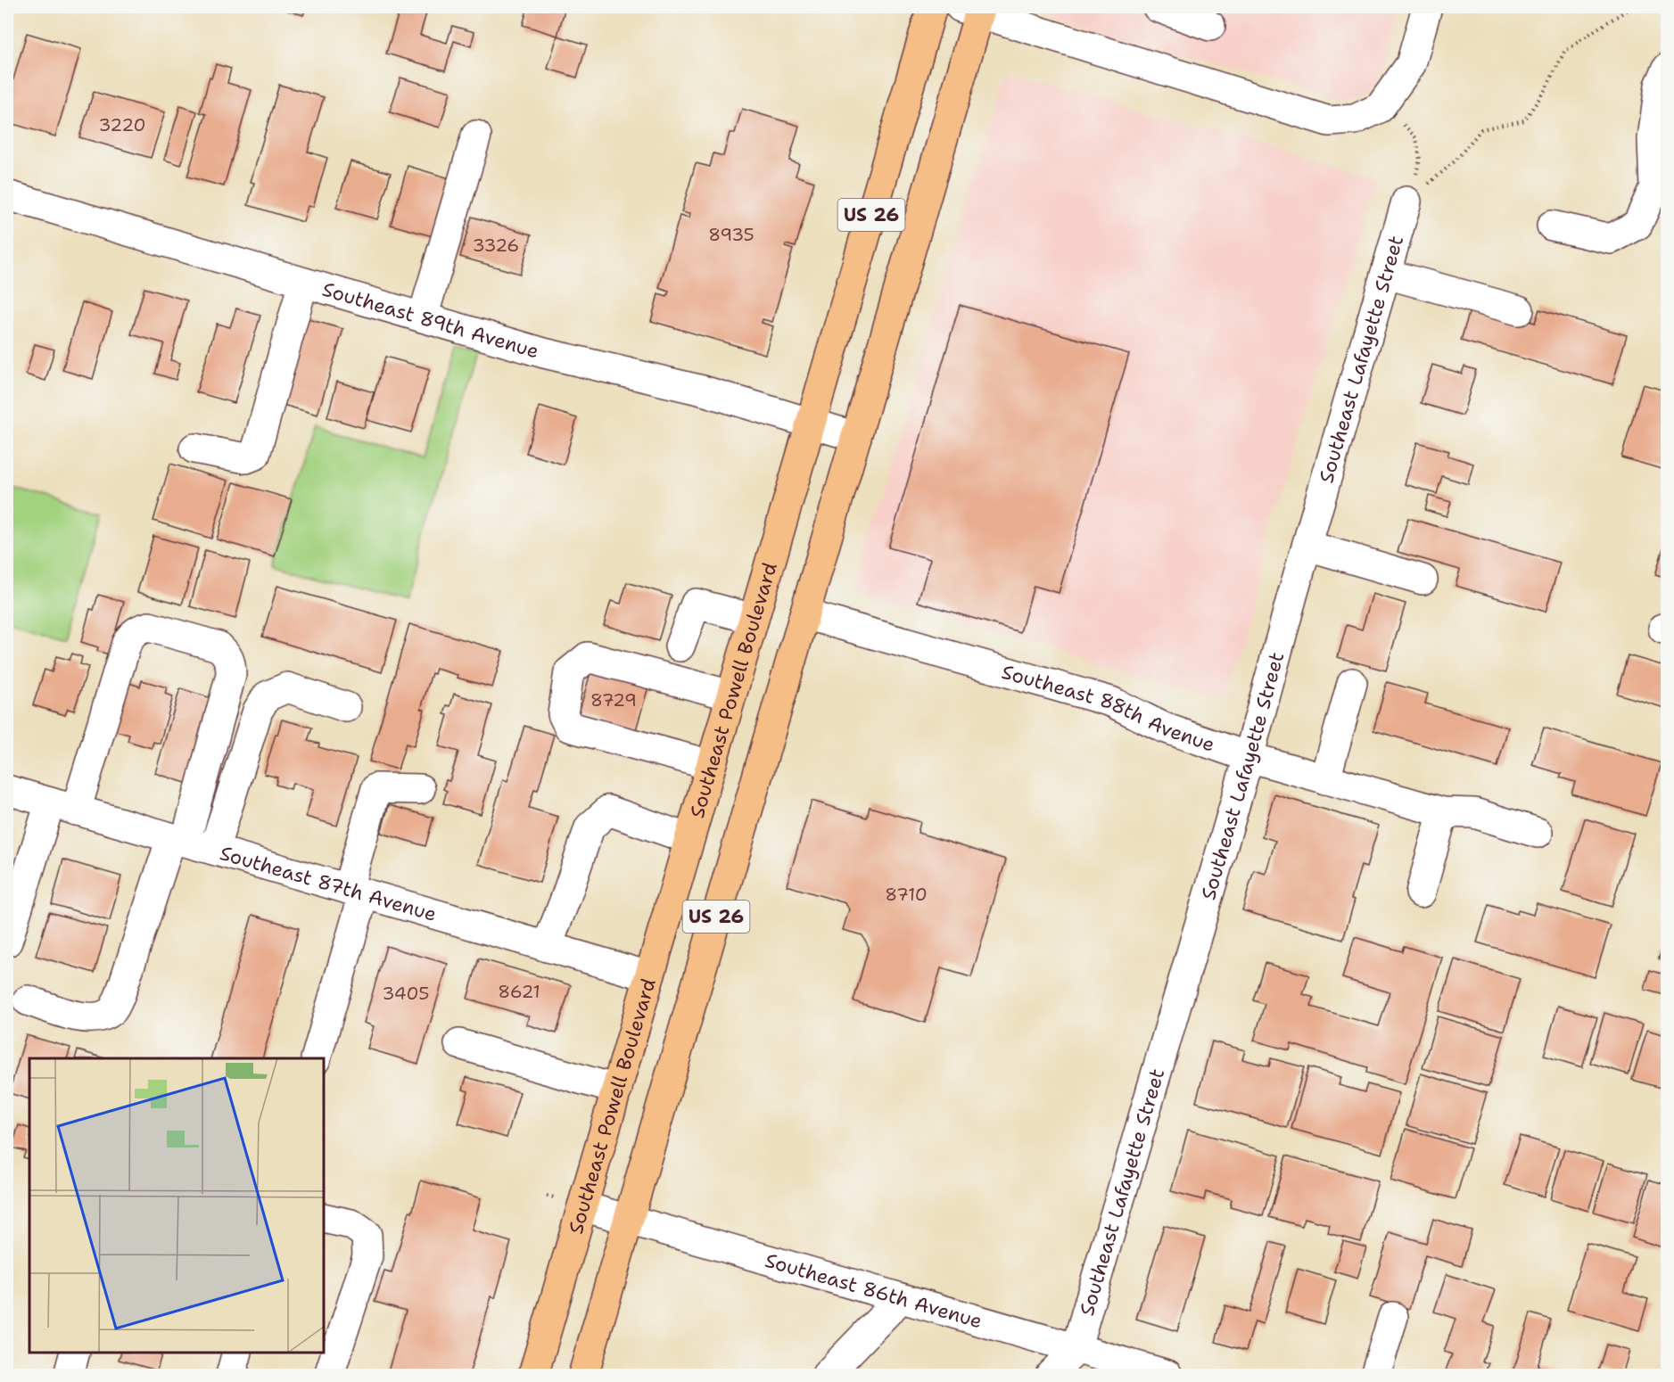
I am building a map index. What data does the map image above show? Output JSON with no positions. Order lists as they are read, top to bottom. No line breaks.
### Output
{"streets":{"main road":["US 26","Southeast Powell Boulevard"],"street":["Southeast 89th Avenue","Southeast Lafayette Street","Southeast 88th Avenue","Southeast 87th Avenue","Southeast 86th Avenue"]},"crossings":[["US 26","Southeast 89th Avenue"],["US 26","Southeast 88th Avenue"],["US 26","Southeast 86th Avenue"],["Southeast 89th Avenue","Southeast Powell Boulevard"],["Southeast Lafayette Street","Southeast 88th Avenue"],["Southeast Lafayette Street","Southeast 86th Avenue"],["Southeast Powell Boulevard","Southeast 87th Avenue"],["Southeast Powell Boulevard","Southeast 86th Avenue"]],"house_numbers":["3220","8935","3326","8729","8710","8621","3405"]}
